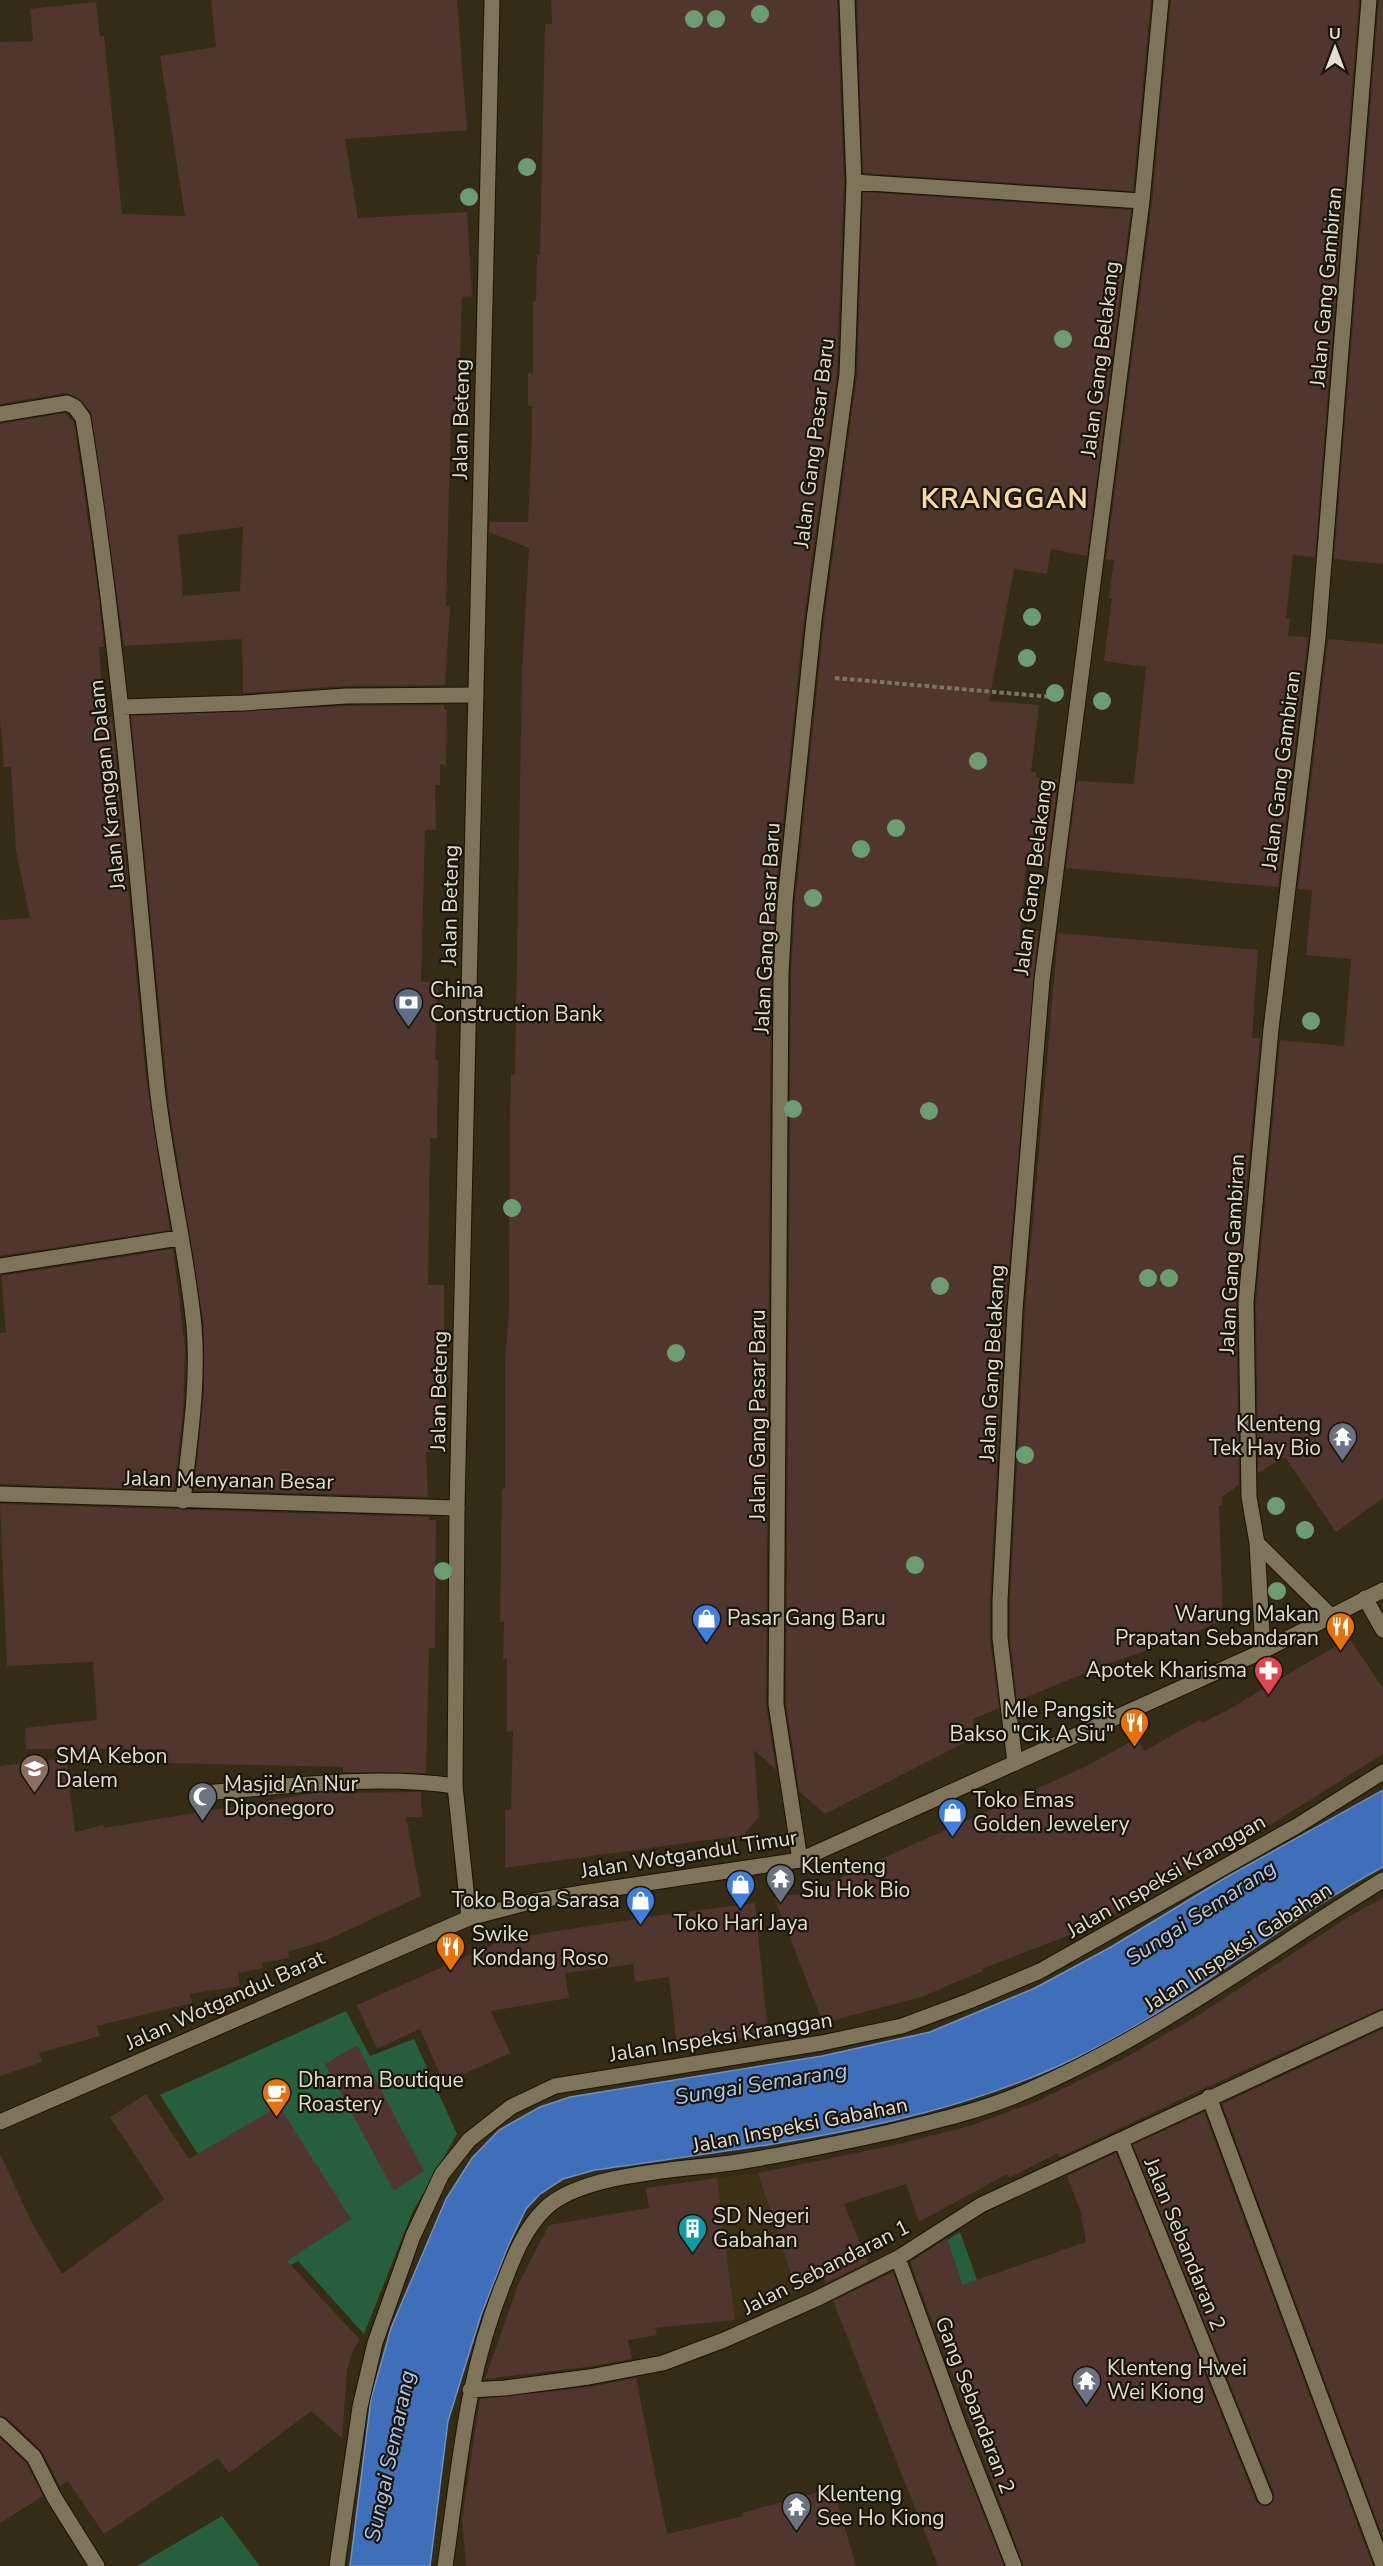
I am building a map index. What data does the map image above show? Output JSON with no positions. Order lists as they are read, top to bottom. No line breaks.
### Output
{"streets":{"street":["Jalan Gang Gambiran","Jalan Gang Belakang","Jalan Beteng","Jalan Gang Pasar Baru","Jalan Kranggan Dalam","Jalan Menyanan Besar","Jalan Wotgandul Timur","Jalan Inspeksi Kranggan","Jalan Inspeksi Gabahan","Jalan Wotgandul Barat","Jalan Sebandaran 2","Jalan Sebandaran 1","Gang Sebandaran 2"]},"crossings":[["Jalan Gang Gambiran","Jalan Wotgandul Timur"],["Jalan Gang Belakang","Jalan Wotgandul Timur"],["Jalan Beteng","Jalan Menyanan Besar"],["Jalan Beteng","Jalan Wotgandul Timur"],["Jalan Beteng","Jalan Wotgandul Barat"],["Jalan Gang Pasar Baru","Jalan Wotgandul Timur"],["Jalan Kranggan Dalam","Jalan Menyanan Besar"],["Jalan Wotgandul Timur","Jalan Wotgandul Barat"],["Jalan Inspeksi Gabahan","Jalan Sebandaran 1"],["Jalan Sebandaran 2","Jalan Sebandaran 1"],["Jalan Sebandaran 1","Gang Sebandaran 2"]],"districts":["KRANGGAN"],"water":["Sungai Semarang"],"places":{"bank":["China Construction Bank"],"temple":["Klenteng Tek Hay Bio","Klenteng Siu Hok Bio","Klenteng Hwei Wei Kiong","Klenteng See Ho Kiong"],"shop":["Pasar Gang Baru","Toko Emas Golden Jewelery","Toko Hari Jaya","Toko Boga Sarasa"],"restaurant":["Warung Makan Prapatan Sebandaran","MIe Pangsit Bakso \"Cik A Siu\"","Swike Kondang Roso"],"pharmacy":["Apotek Kharisma"],"school or university":["SMA Kebon Dalem"],"mosque":["Masjid An Nur Diponegoro"],"cafe":["Dharma Boutique Roastery"],"building":["SD Negeri Gabahan"]},"north":"top"}
